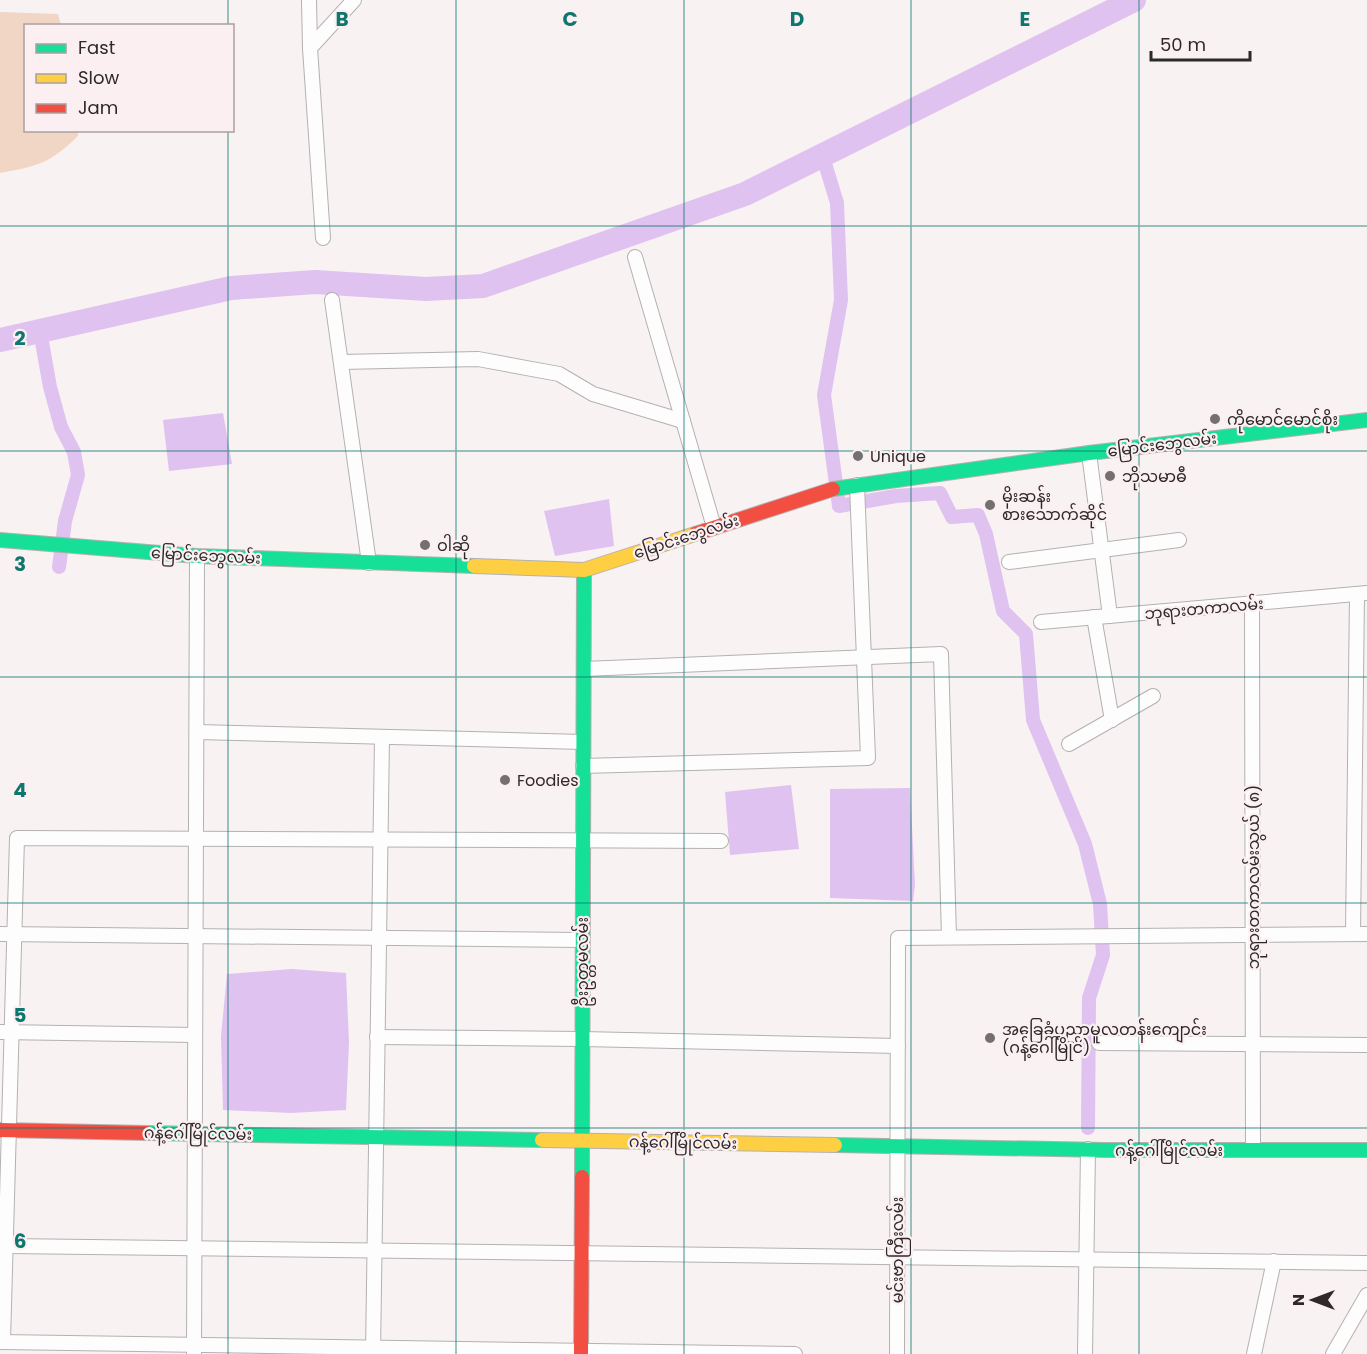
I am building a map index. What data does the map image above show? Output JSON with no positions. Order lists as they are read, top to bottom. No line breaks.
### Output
{"streets":{"street":["မြောင်းဘွေလမ်း","ဘုရားတကာလမ်း","ဘုရားတကာလမ်းသွယ် (၈)","ဦးဥတ္တမလမ်း","ဂန့်ဂေါ်မြိုင်လမ်း","မင်းဗာကြီးလမ်း"]},"crossings":[["မြောင်းဘွေလမ်း","ဦးဥတ္တမလမ်း"],["ဘုရားတကာလမ်း","ဘုရားတကာလမ်းသွယ် (၈)"],["ဘုရားတကာလမ်းသွယ် (၈)","ဂန့်ဂေါ်မြိုင်လမ်း"],["ဦးဥတ္တမလမ်း","ဂန့်ဂေါ်မြိုင်လမ်း"],["ဂန့်ဂေါ်မြိုင်လမ်း","မင်းဗာကြီးလမ်း"]],"places":["ကိုမောင်မောင်စိုး","Unique","ဘိုသမာဓီ","မိုးဆန်း စားသောက်ဆိုင်","ဝါဆို","Foodies","အခြေခံပညာမူလတန်းကျောင်း (ဂန့်ဂေါ်မြိုင်)"],"legend":["Fast","Slow","Jam"],"scale_bar":"50 m","north":"left","grid":{"columns":["B","C","D","E"],"rows":["2","3","4","5","6"]}}
